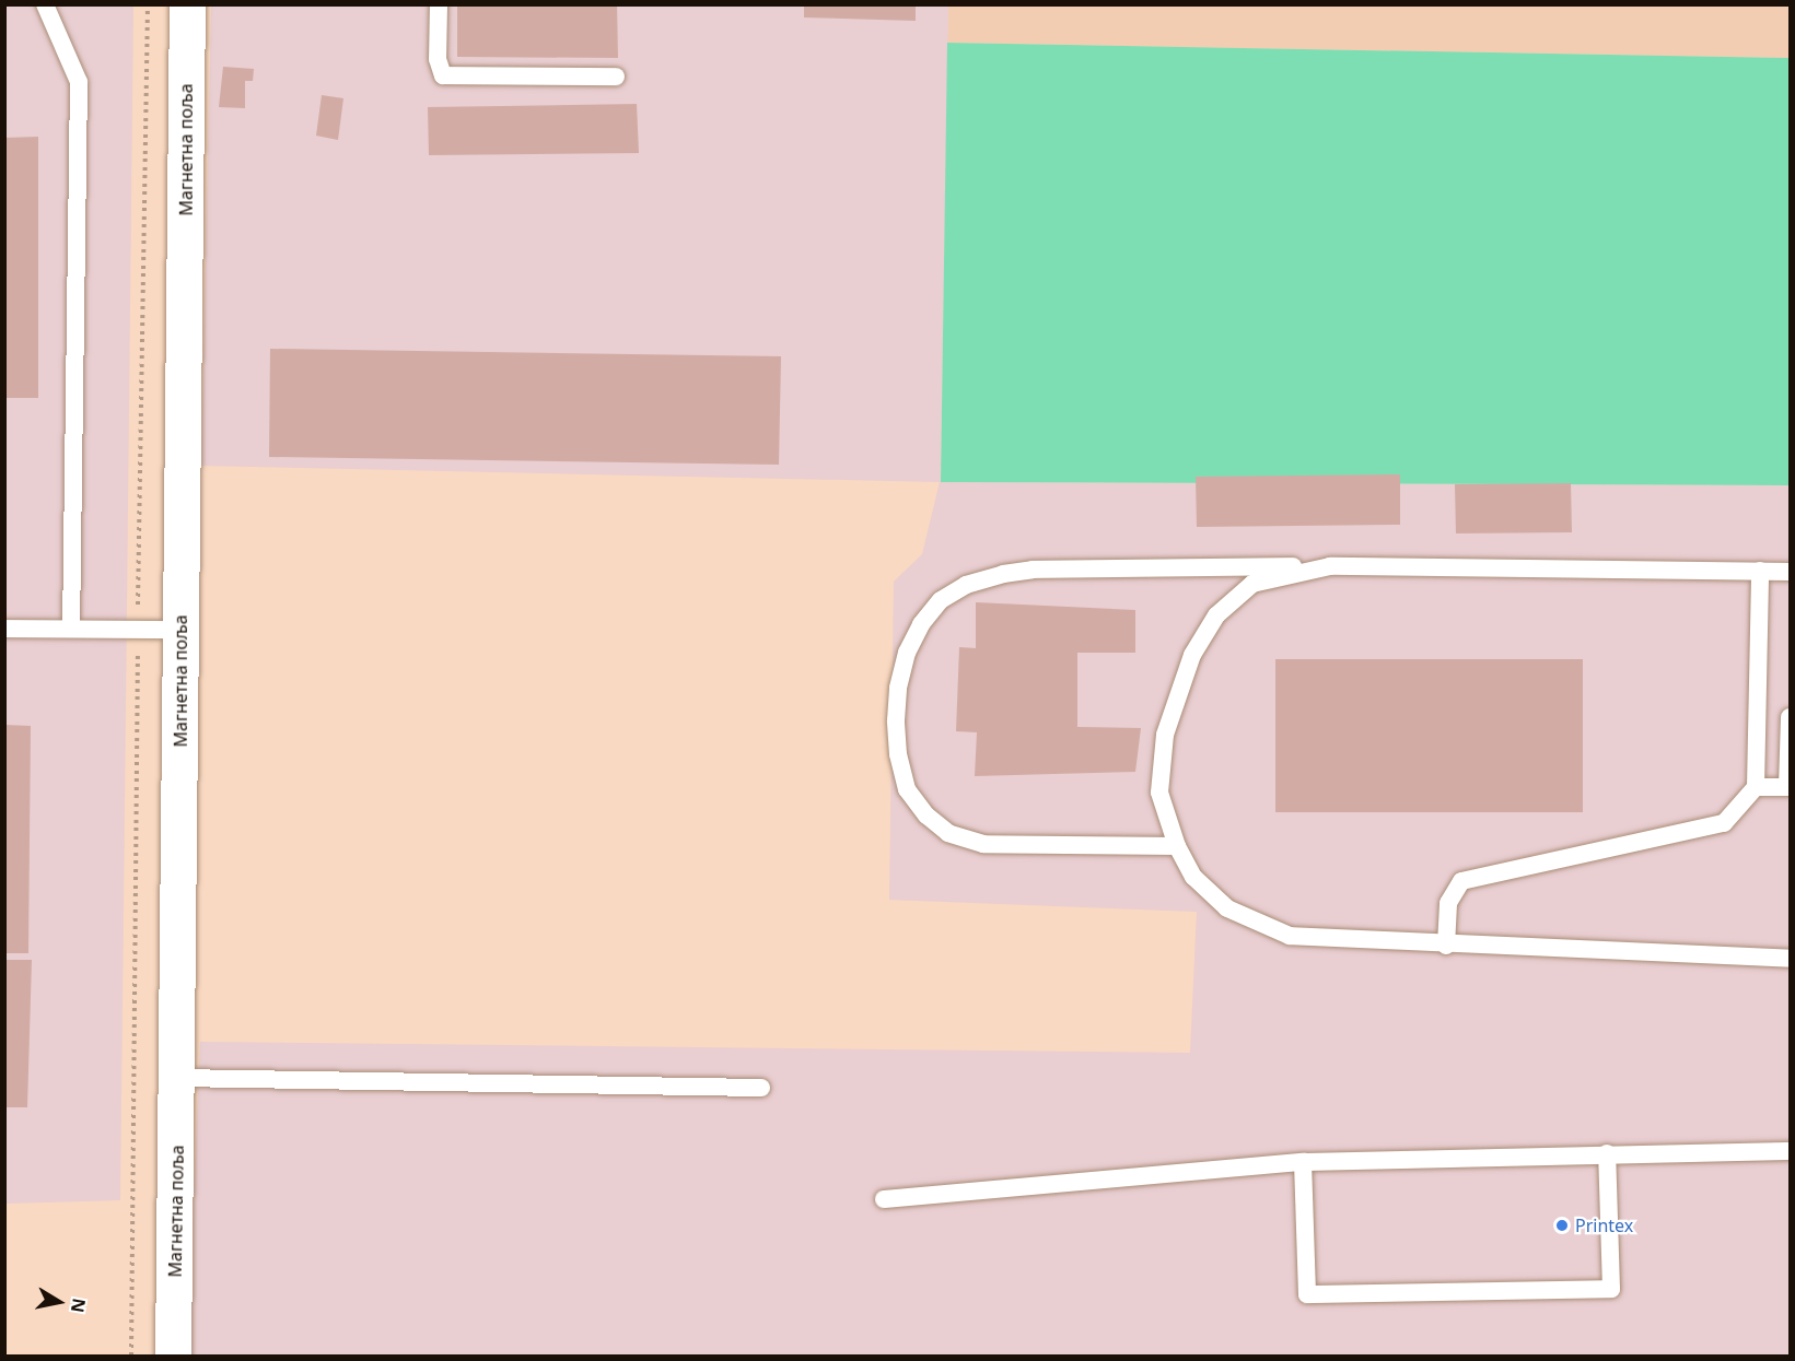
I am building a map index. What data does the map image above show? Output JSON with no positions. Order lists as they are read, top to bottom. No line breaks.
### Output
{"streets":{"street":["Магнетна поља"]},"places":["Printex"],"north":"right"}
